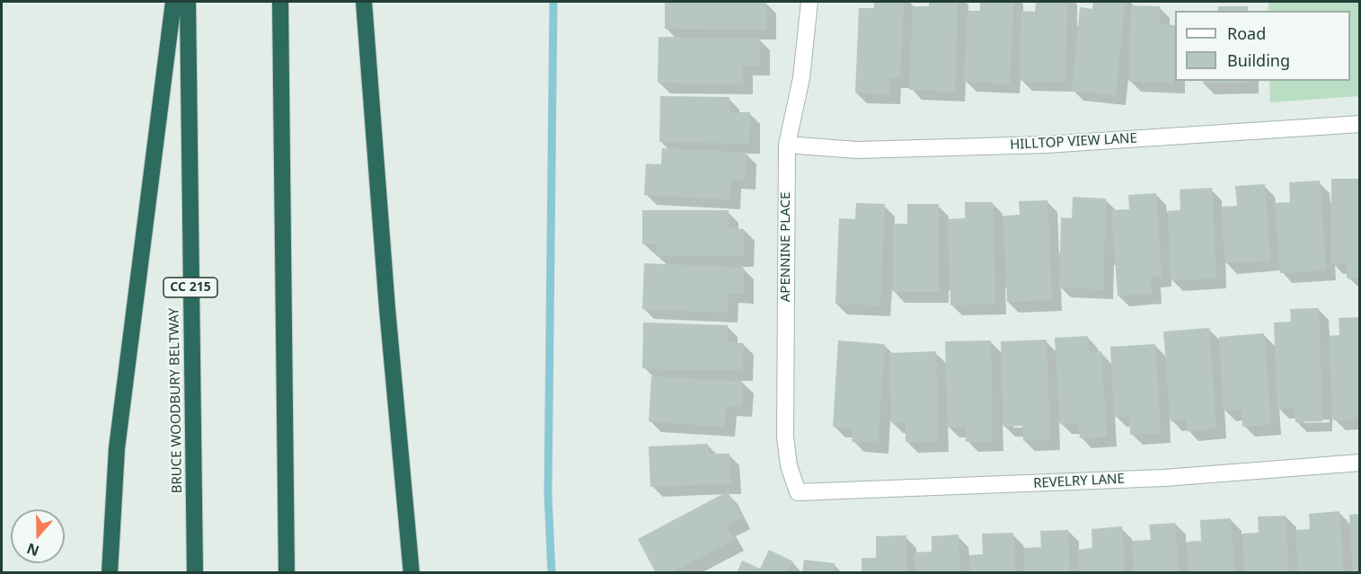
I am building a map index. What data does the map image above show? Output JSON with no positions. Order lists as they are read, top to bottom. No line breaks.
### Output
{"streets":{"highway":["CC 215","BRUCE WOODBURY BELTWAY"],"street":["HILLTOP VIEW LANE","APENNINE PLACE","REVELRY LANE"]},"crossings":[["HILLTOP VIEW LANE","APENNINE PLACE"],["APENNINE PLACE","REVELRY LANE"]],"legend":["Road","Building"],"north":"bottom"}
